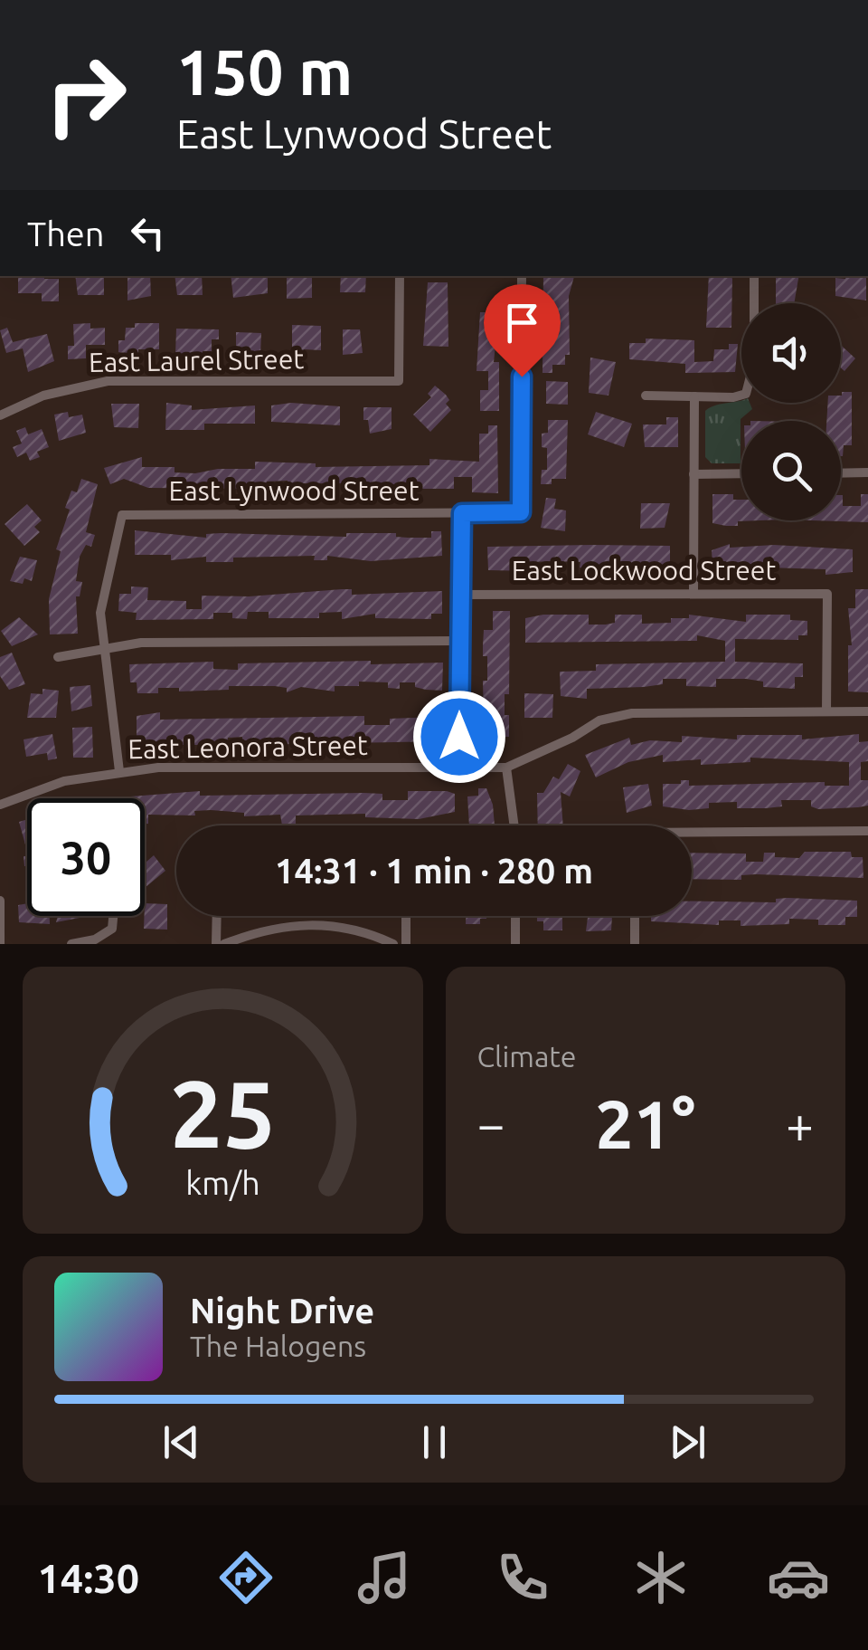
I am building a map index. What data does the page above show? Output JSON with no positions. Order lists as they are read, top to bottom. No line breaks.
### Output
{"streets":{"street":["East Laurel Street","East Lynwood Street","East Lockwood Street","East Leonora Street"]},"crossings":[["East Lockwood Street","East Leonora Street"]],"page":{"turn":["150 m","East Lynwood Street"],"then":"Then","limit":"30","trip":"14:31 · 1 min · 280 m","tile":"Climate","heat":["−","21°","+"],"song":["Night Drive","The Halogens"],"tabs":"14:30","gauge":["25","km/h"]}}
